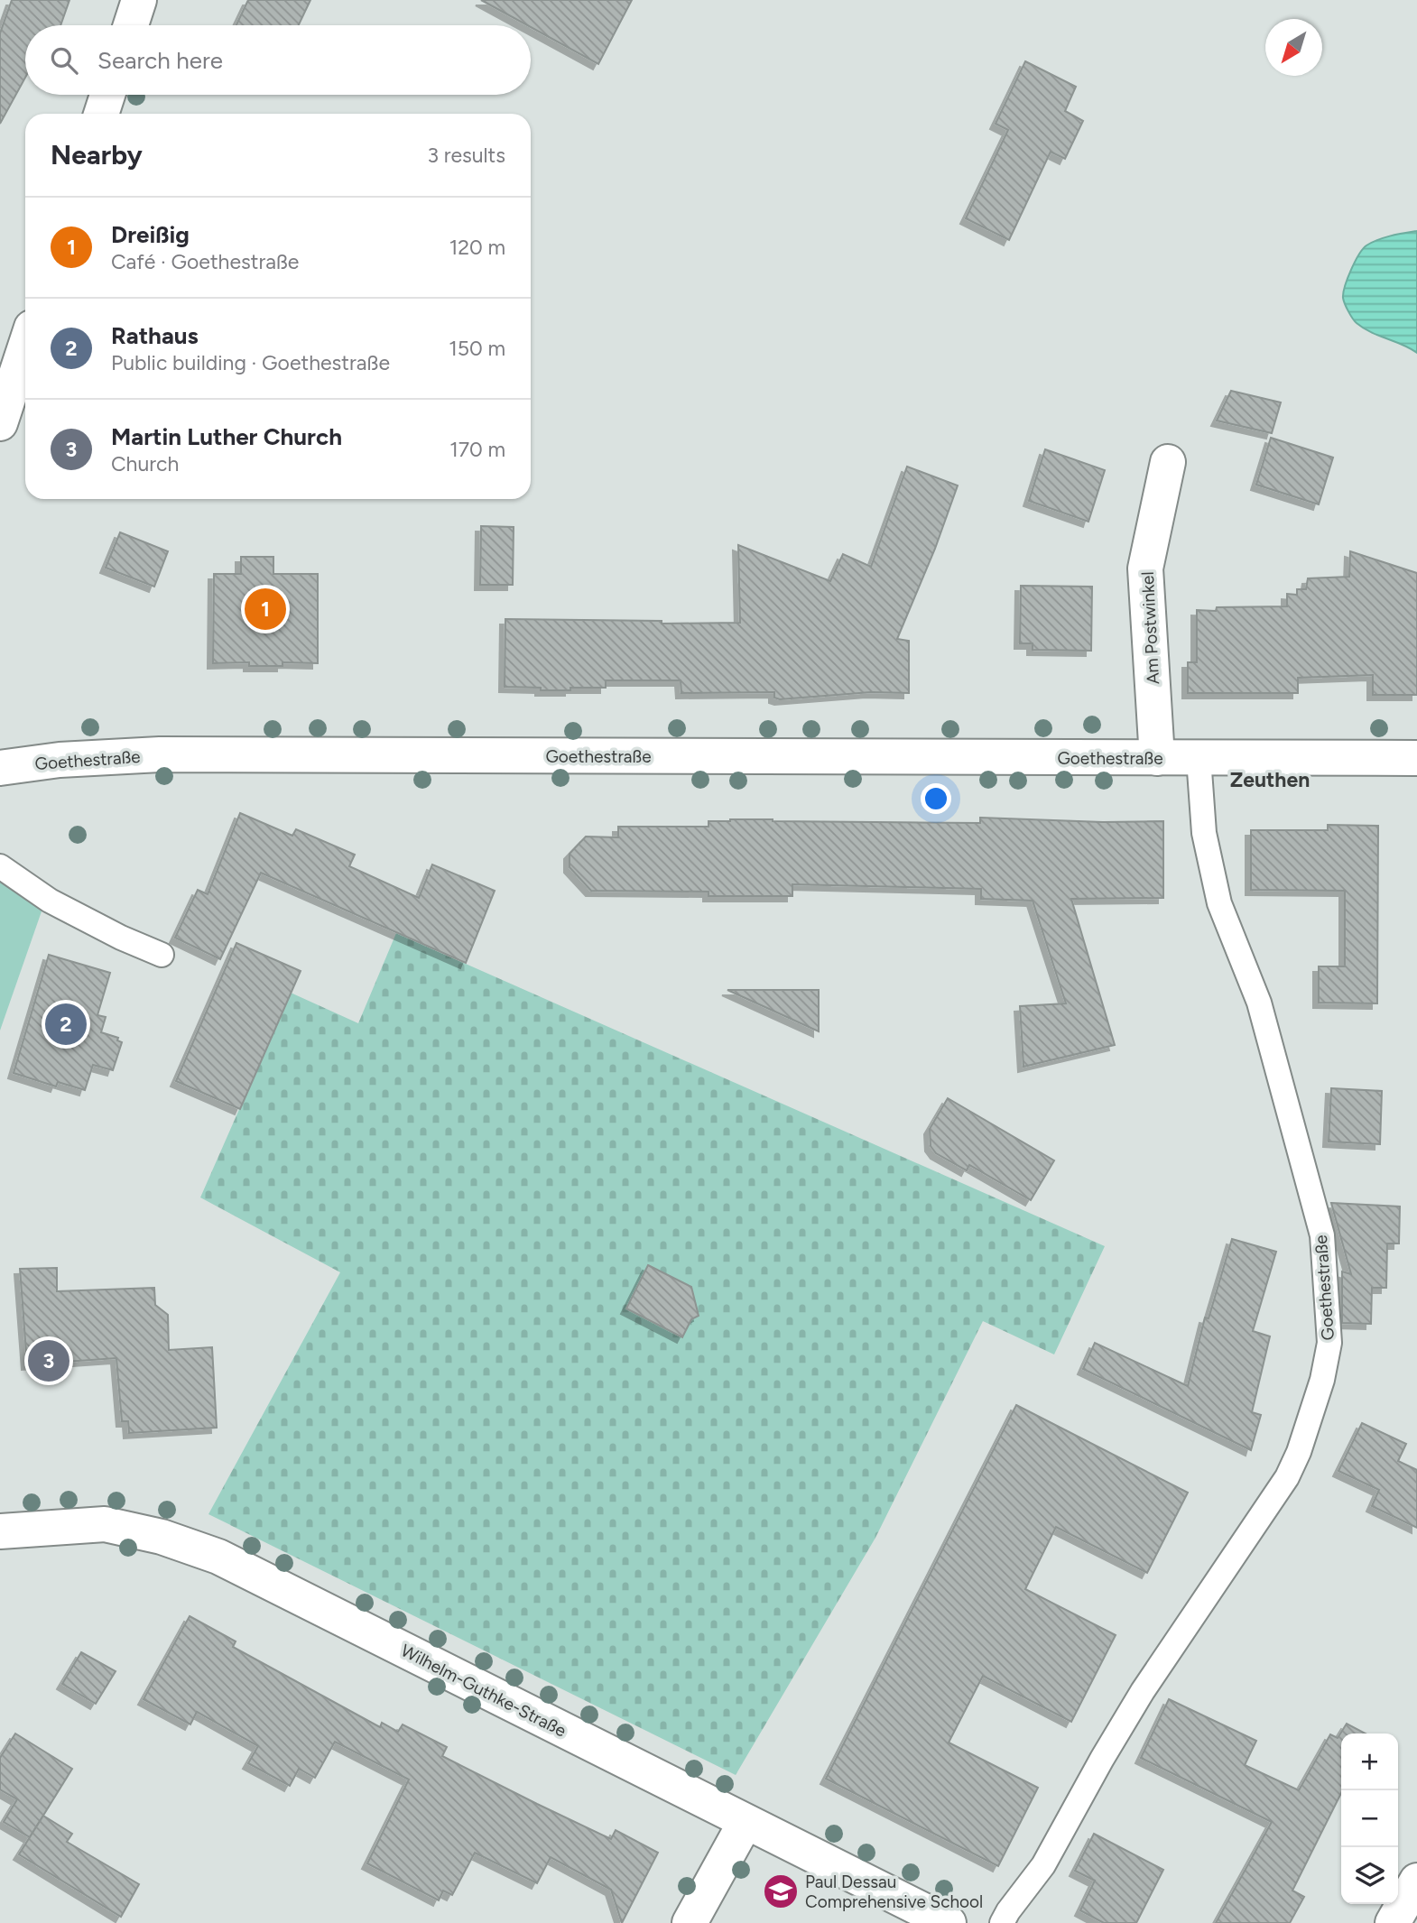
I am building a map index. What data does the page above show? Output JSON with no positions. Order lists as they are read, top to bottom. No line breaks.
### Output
{"streets":{"street":["Am Postwinkel","Goethestraße","Wilhelm-Guthke-Straße"]},"crossings":[["Am Postwinkel","Goethestraße"]],"districts":["Zeuthen"],"places":{"school or university":["Paul Dessau Comprehensive School"]},"north":"bottom left","page":{"search":"Search here","heading":["Nearby","3 results"],"list":[{"mark":"1","name":"Dreißig","note":"Café · Goethestraße","value":"120 m"},{"mark":"2","name":"Rathaus","note":"Public building · Goethestraße","value":"150 m"},{"mark":"3","name":"Martin Luther Church","note":"Church","value":"170 m"}],"pins":["1","2","3"],"map_buttons":["+","−"]}}
